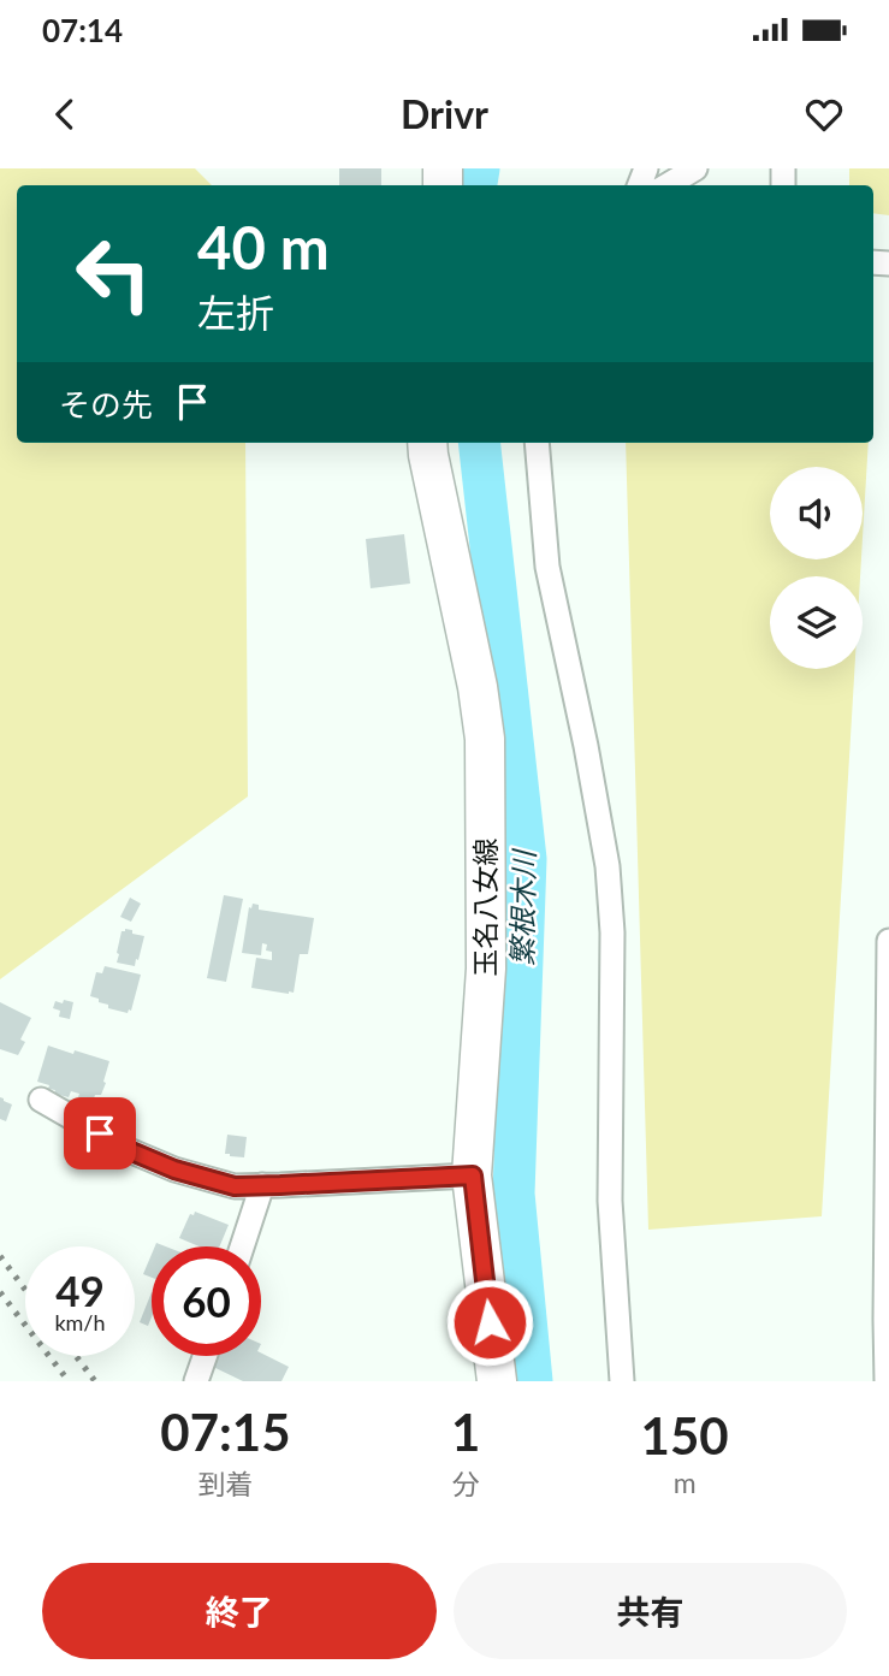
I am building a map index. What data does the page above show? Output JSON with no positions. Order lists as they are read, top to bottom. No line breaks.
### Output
{"streets":{"main road":["玉名八女線"]},"water":["繁根木川"],"page":{"status":"07:14","header":"Drivr","turn":["40 m","左折"],"then":"その先","speed":"49 km/h","limit":"60","eta":["07:15","到着","1","分","150","m"],"buttons":["終了","共有"]}}
